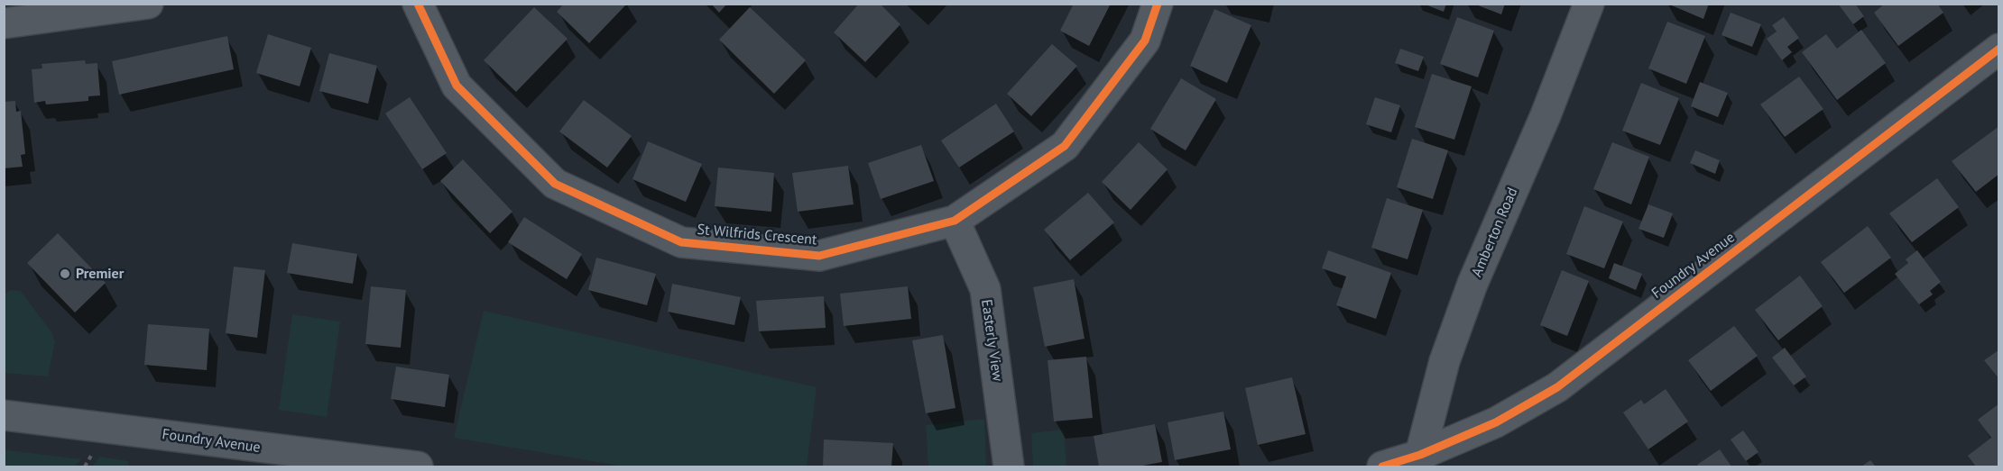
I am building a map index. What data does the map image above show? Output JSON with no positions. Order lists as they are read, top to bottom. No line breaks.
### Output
{"streets":{"street":["Amberton Road","St Wilfrids Crescent","Foundry Avenue","Easterly View"]},"crossings":[["Amberton Road","Foundry Avenue"],["St Wilfrids Crescent","Easterly View"]],"places":["Premier"]}
